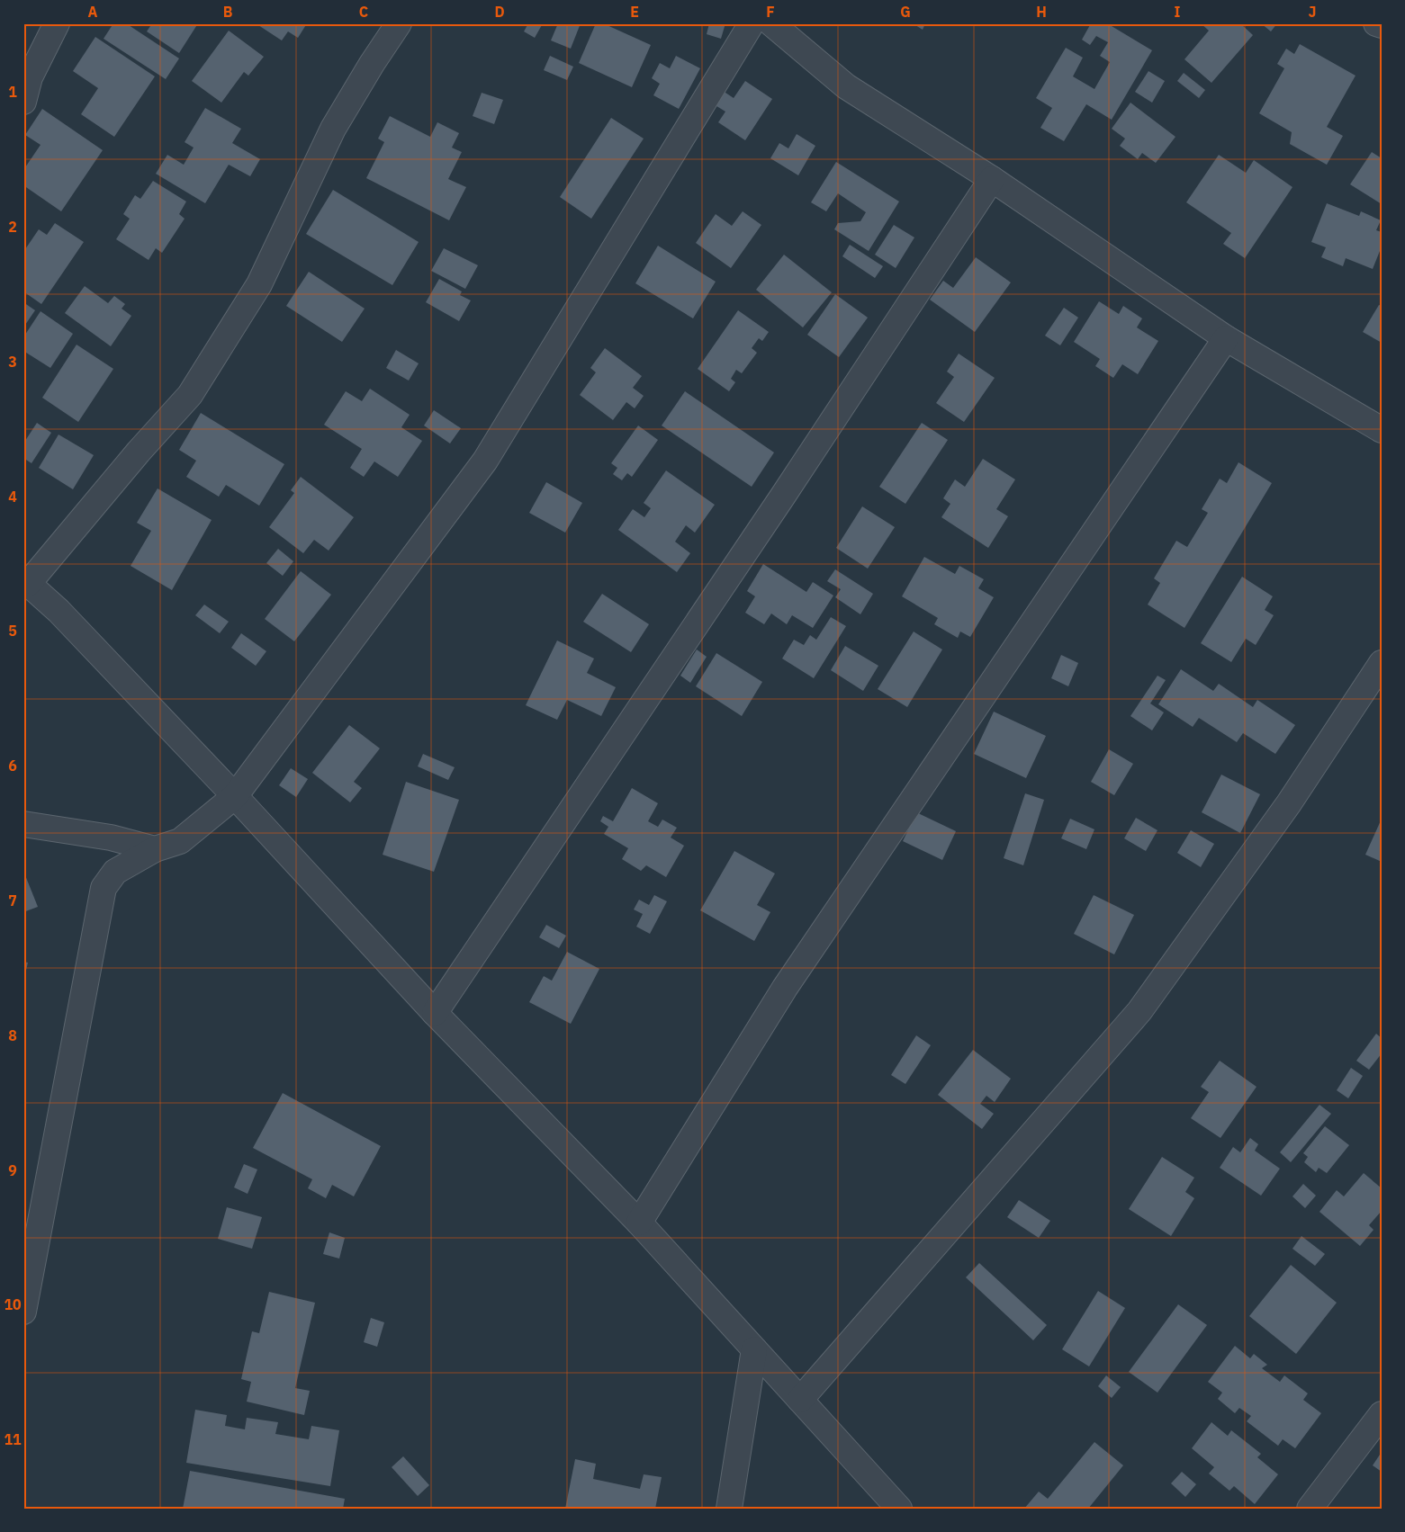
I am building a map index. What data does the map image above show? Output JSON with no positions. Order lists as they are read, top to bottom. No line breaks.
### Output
{"grid":{"columns":["A","B","C","D","E","F","G","H","I","J"],"rows":["1","2","3","4","5","6","7","8","9","10","11"]}}
